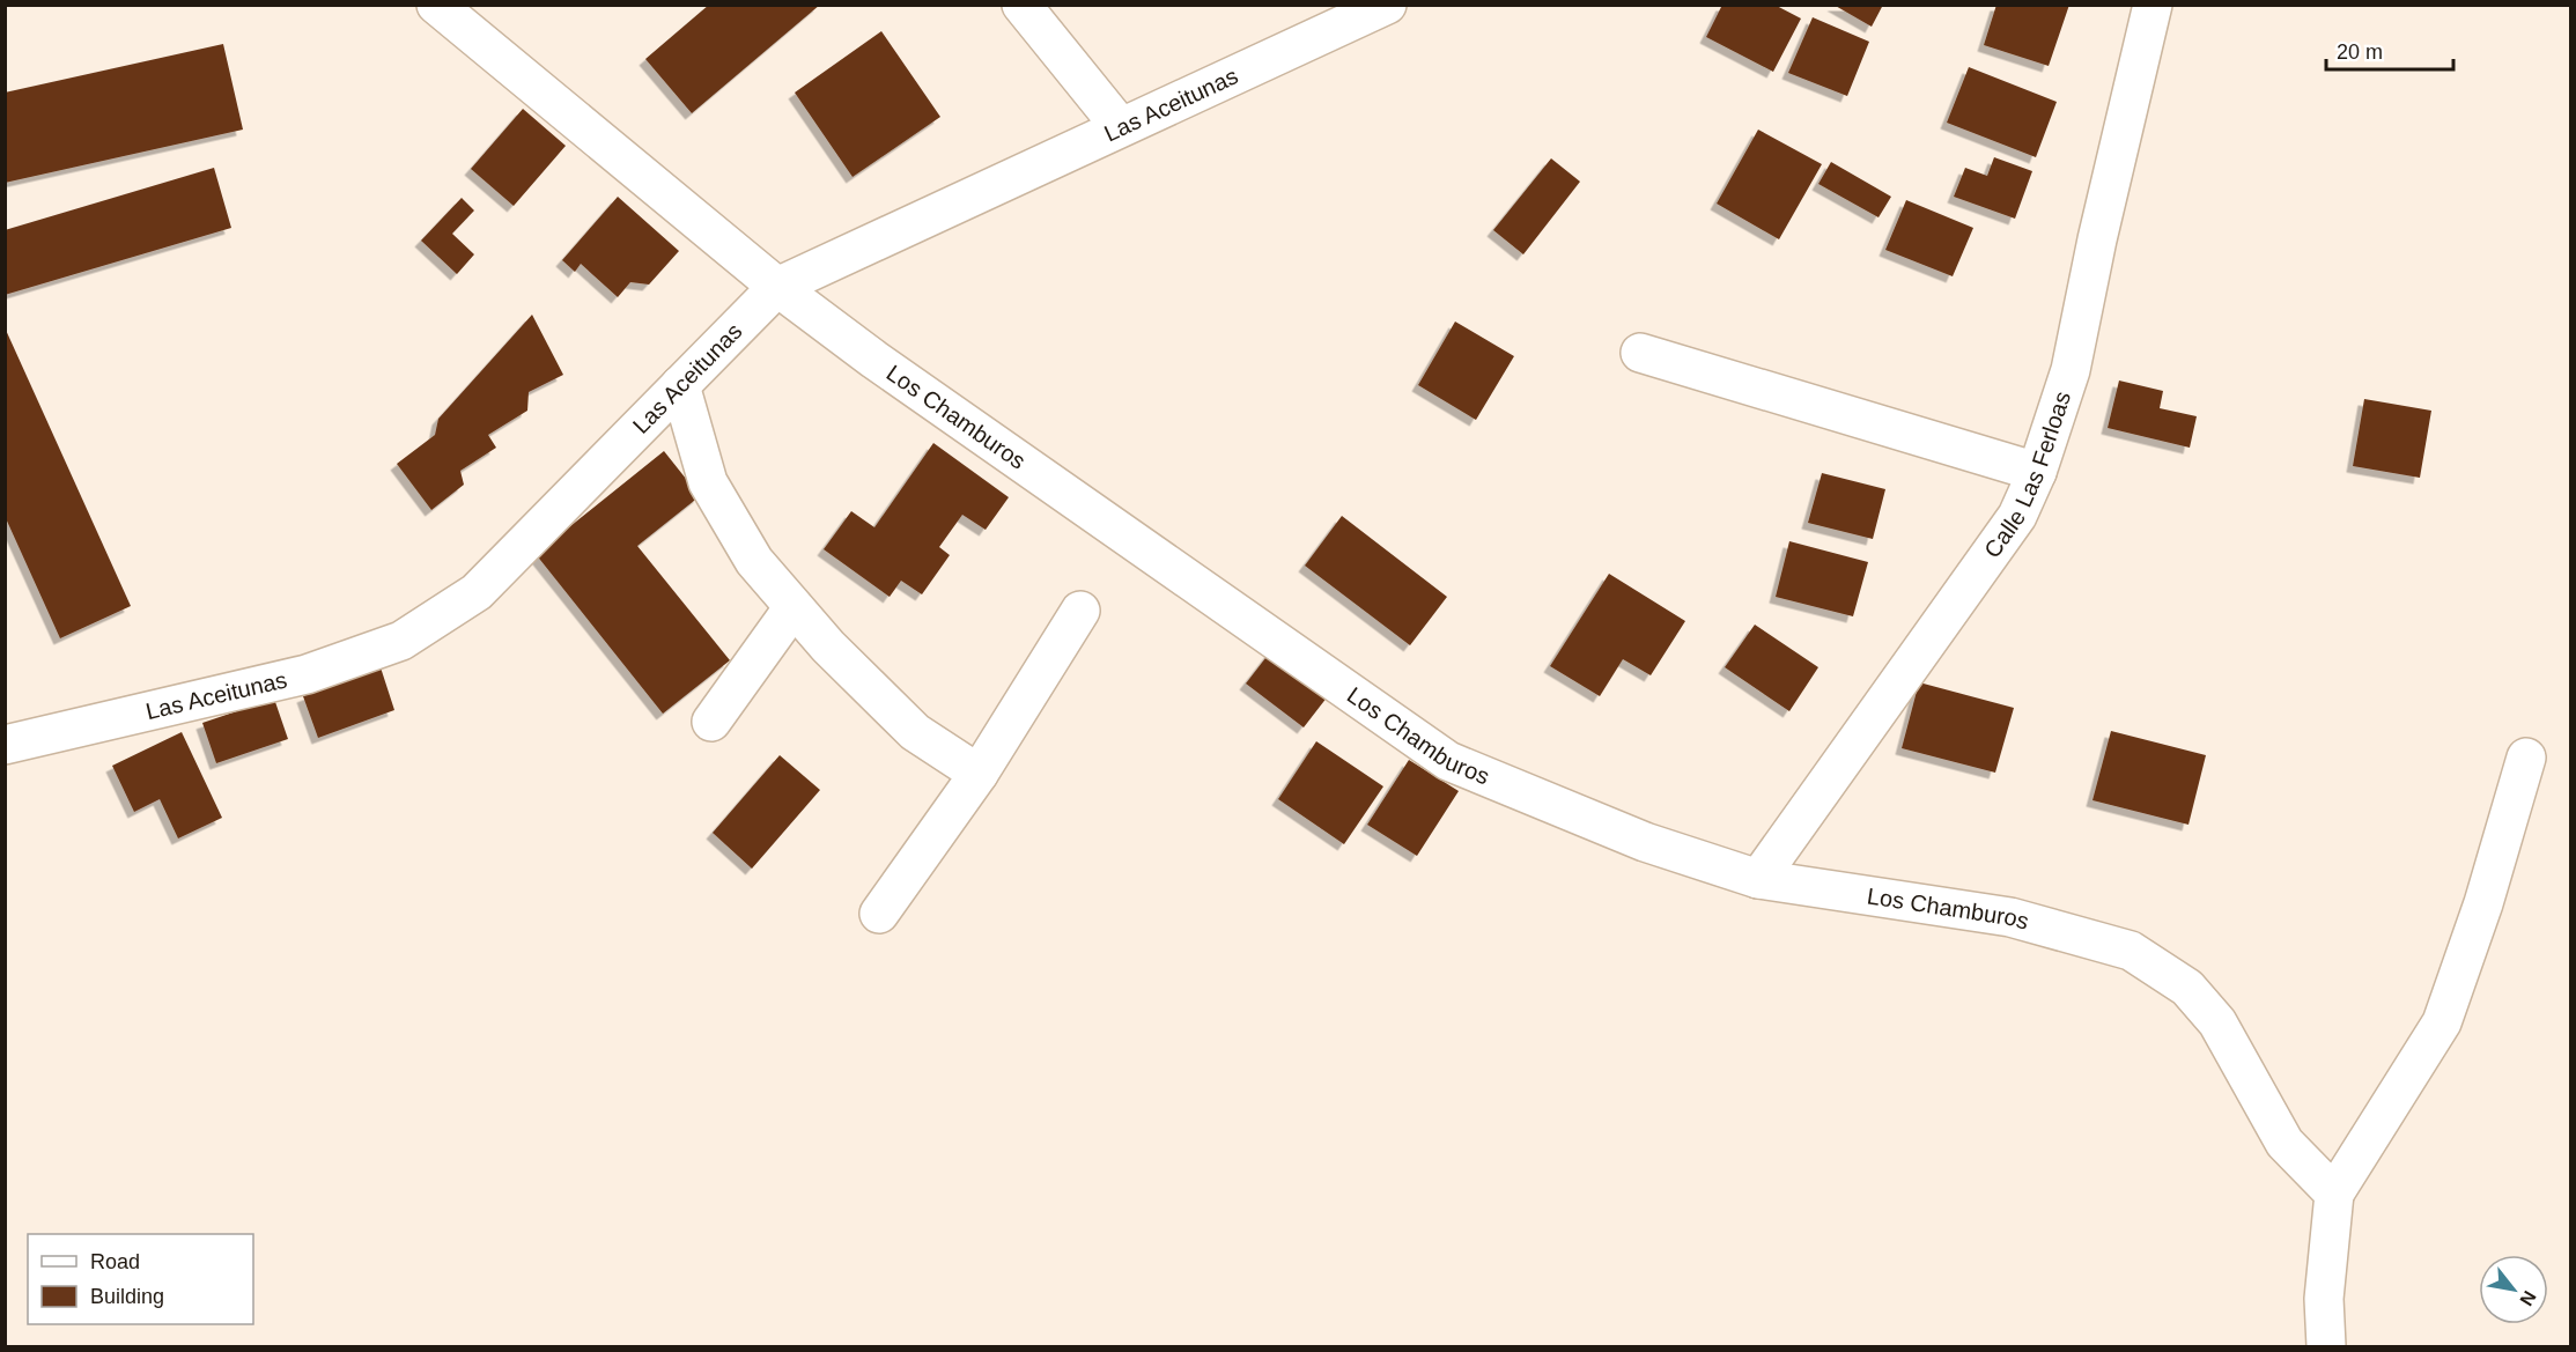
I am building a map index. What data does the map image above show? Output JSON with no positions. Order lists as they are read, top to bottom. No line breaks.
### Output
{"streets":{"street":["Las Aceitunas","Los Chamburos","Calle Las Ferloas"]},"crossings":[["Las Aceitunas","Los Chamburos"],["Los Chamburos","Calle Las Ferloas"]],"legend":["Road","Building"],"scale_bar":"20 m","north":"bottom right"}
